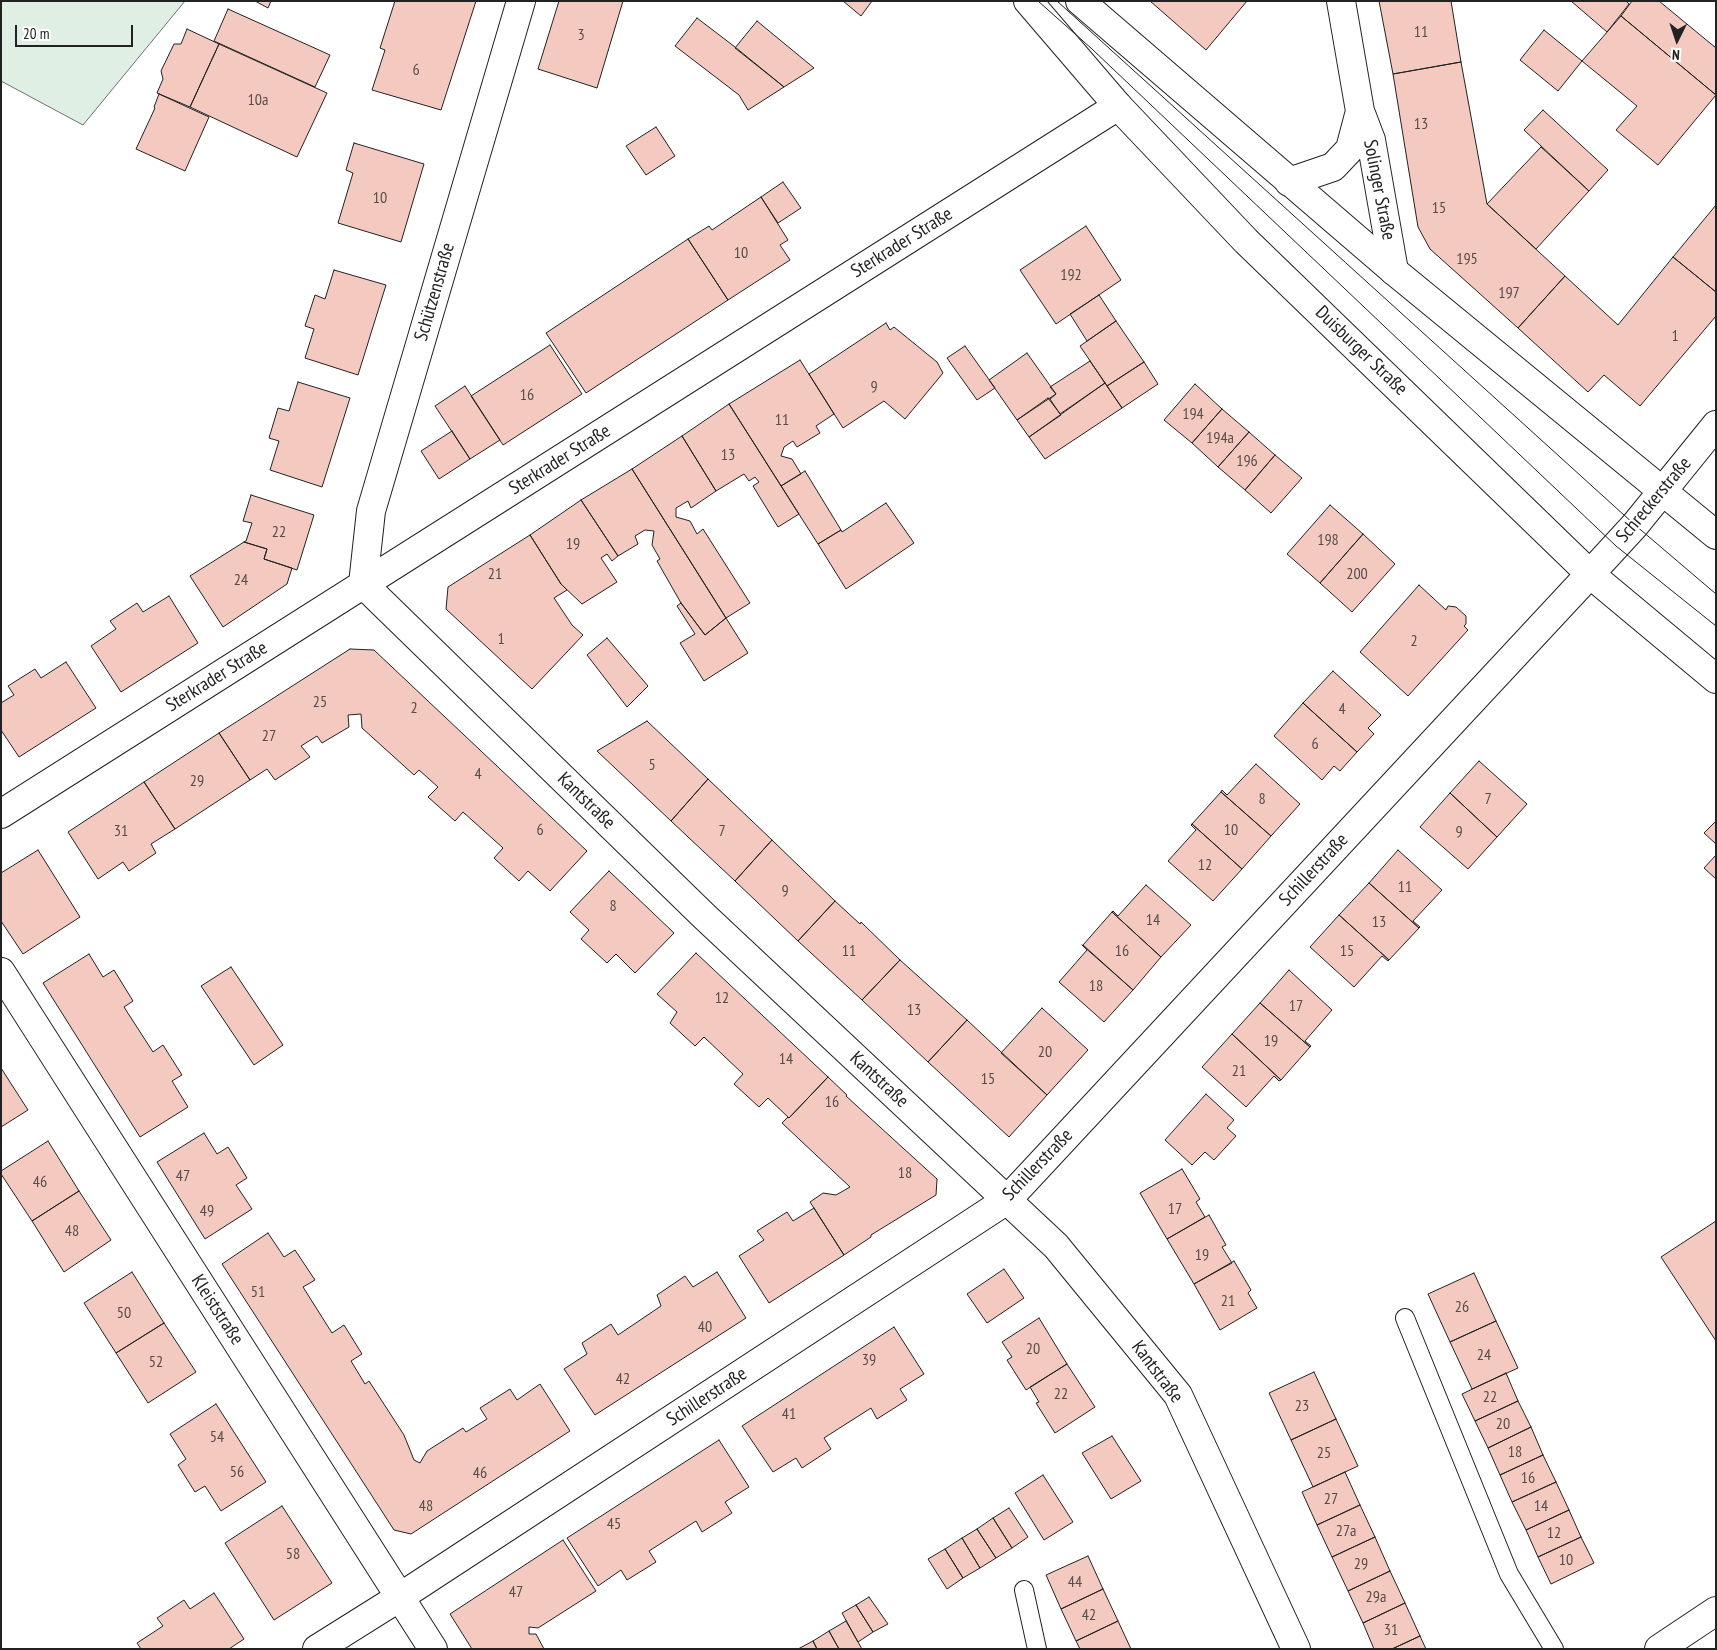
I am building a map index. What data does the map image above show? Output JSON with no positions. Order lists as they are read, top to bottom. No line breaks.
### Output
{"streets":{"street":["Solinger Straße","Sterkrader Straße","Schützenstraße","Duisburger Straße","Schreckerstraße","Kantstraße","Schillerstraße","Kleiststraße"]},"crossings":[["Sterkrader Straße","Schützenstraße"],["Sterkrader Straße","Duisburger Straße"],["Sterkrader Straße","Kantstraße"],["Schützenstraße","Kantstraße"],["Duisburger Straße","Schreckerstraße"],["Duisburger Straße","Schillerstraße"],["Schreckerstraße","Schillerstraße"],["Kantstraße","Schillerstraße"],["Schillerstraße","Kleiststraße"]],"house_numbers":["11","3","6","10a","13","10","15","10","195","192","197","1","9","16","194","11","194a","13","196","22","198","19","21","200","24","1","2","25","2","4","27","6","5","4","29","8","7","6","10","31","7","9","12","11","9","8","14","13","11","16","15","18","12","17","13","19","20","14","21","15","16","18","47","46","17","49","48","19","51","21","26","50","40","20","24","39","52","42","22","22","23","41","20","54","18","25","56","46","16","27","48","14","45","27a","12","58","10","29","44","47","29a","42","31"],"scale_bar":"20 m","north":"bottom"}
